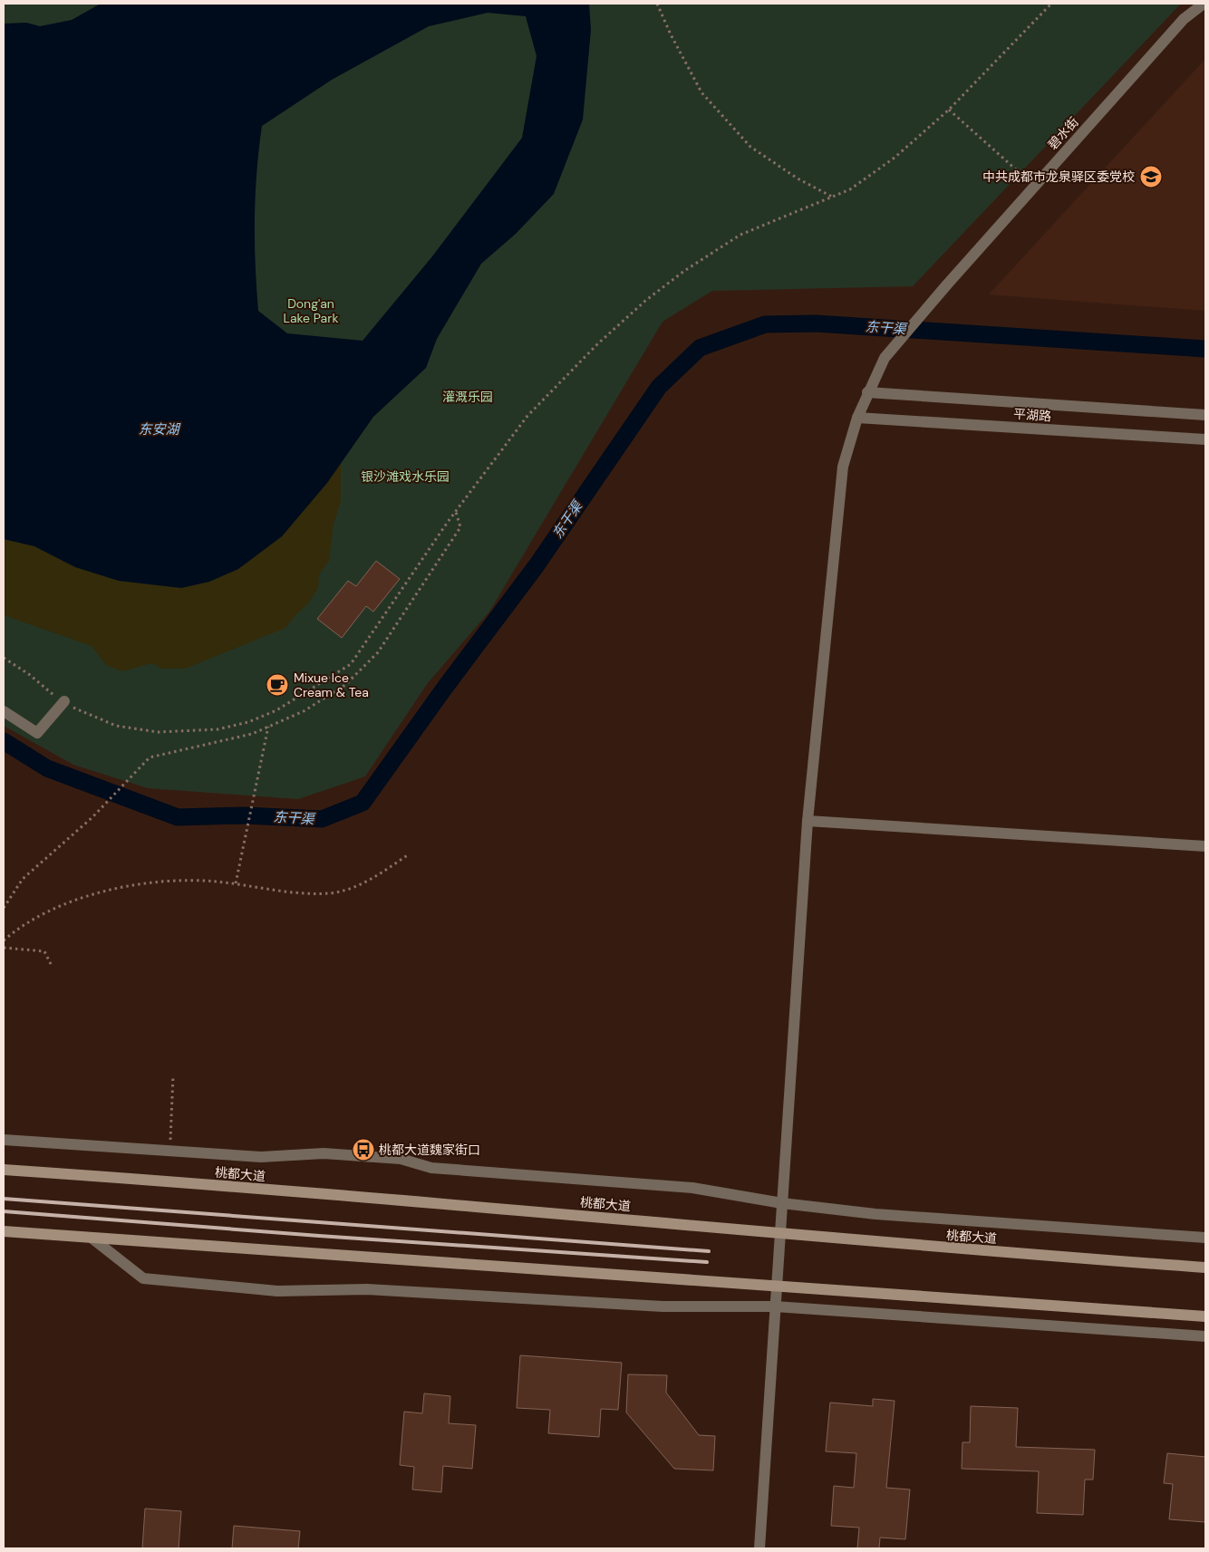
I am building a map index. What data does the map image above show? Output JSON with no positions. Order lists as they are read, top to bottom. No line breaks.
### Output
{"streets":{"main road":["桃都大道"],"street":["碧水街","平湖路"]},"crossings":[["碧水街","平湖路"],["碧水街","桃都大道"]],"water":["东干渠","东安湖"],"parks":["Dong'an Lake Park","灌溉乐园","银沙滩戏水乐园"],"places":{"school or university":["中共成都市龙泉驿区委党校"],"cafe":["Mixue Ice Cream & Tea"],"bus stop":["桃都大道魏家街口"]}}
